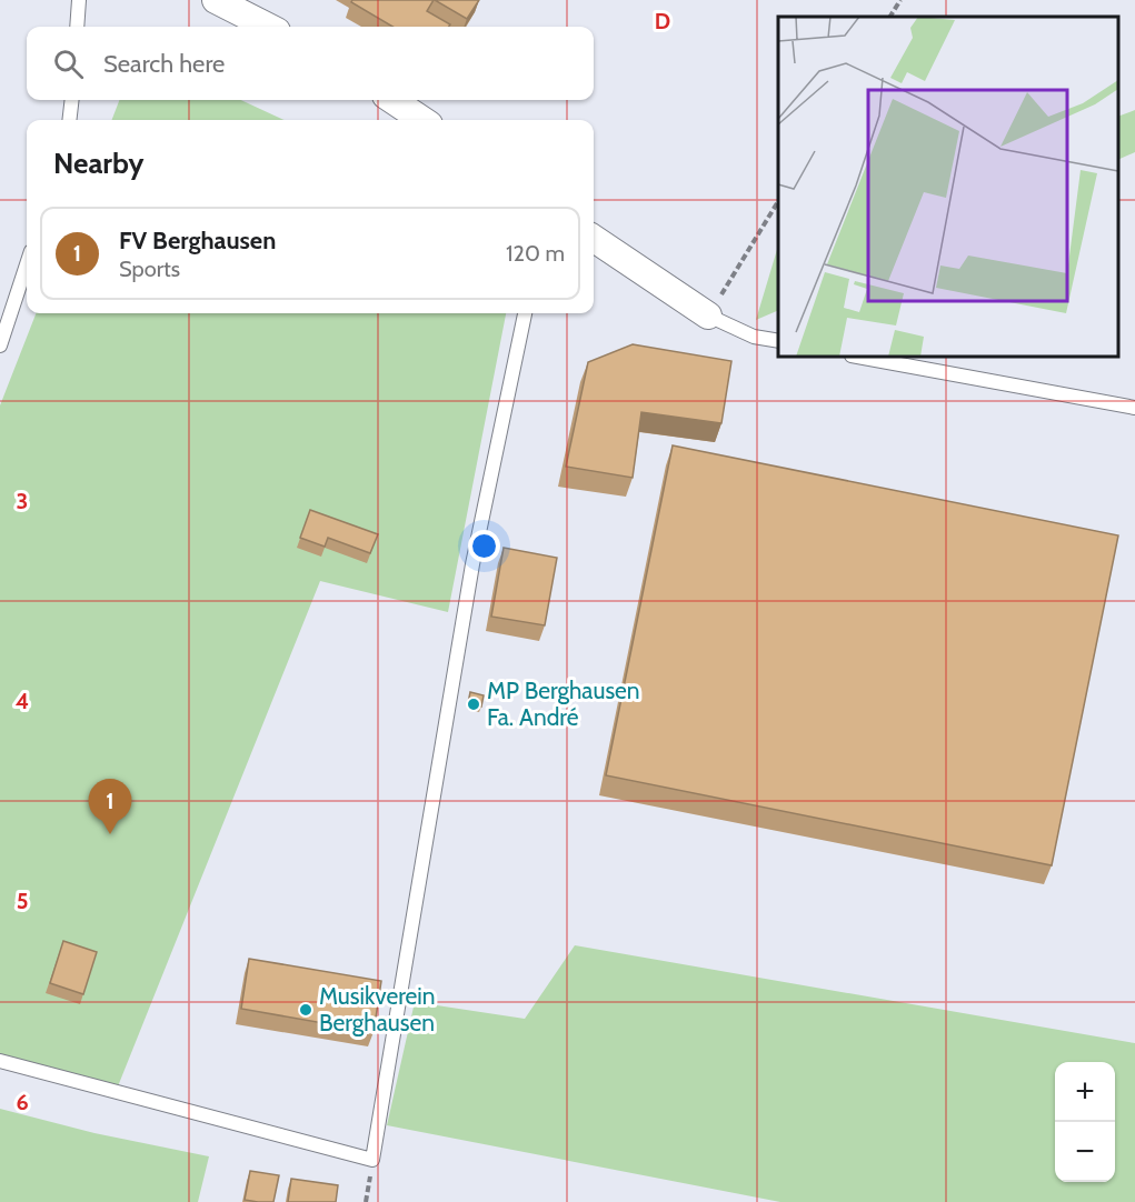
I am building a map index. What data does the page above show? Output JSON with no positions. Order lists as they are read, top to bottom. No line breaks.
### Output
{"places":["MP Berghausen Fa. André","Musikverein Berghausen"],"page":{"search":"Search here","heading":"Nearby","list":[{"mark":"1","name":"FV Berghausen","note":"Sports","value":"120 m"}],"pins":"1","map_buttons":["+","−"]},"grid":{"columns":["D"],"rows":["3","4","5","6"]}}
